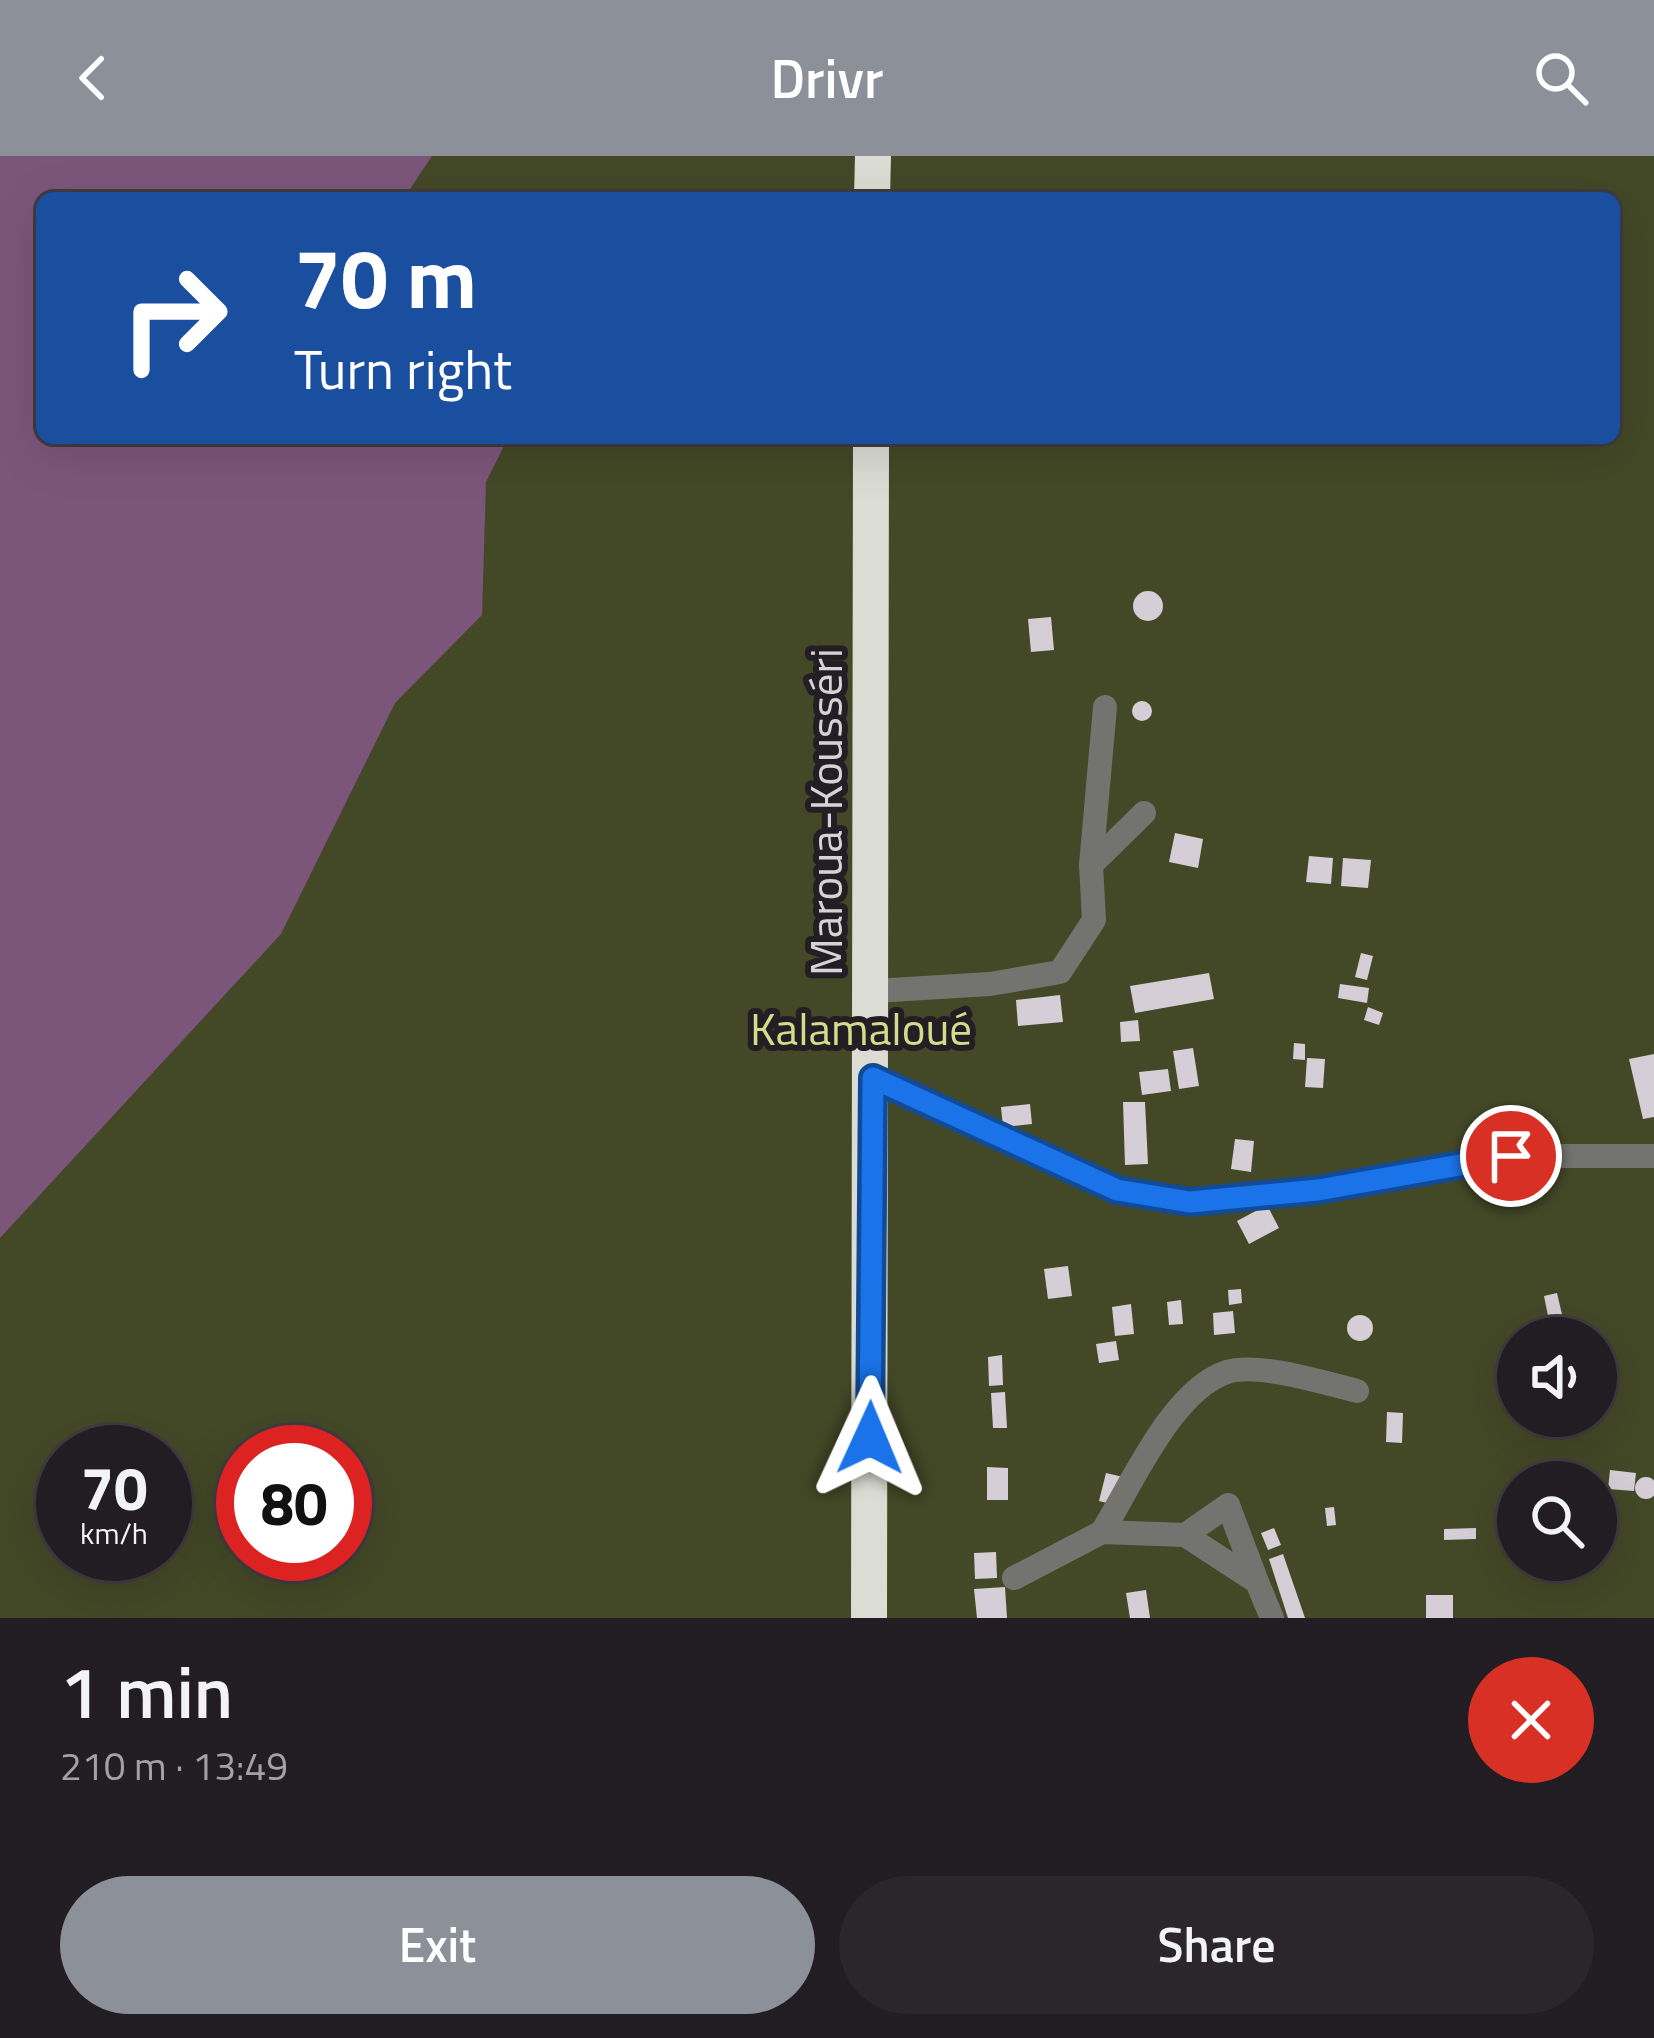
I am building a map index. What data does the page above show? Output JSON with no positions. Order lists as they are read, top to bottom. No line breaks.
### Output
{"streets":{"highway":["Maroua-Kousséri"]},"parks":["Kalamaloué"],"page":{"header":"Drivr","turn":["70 m","Turn right"],"speed":"70 km/h","limit":"80","heading":["1 min","210 m · 13:49"],"buttons":["Exit","Share"]}}
